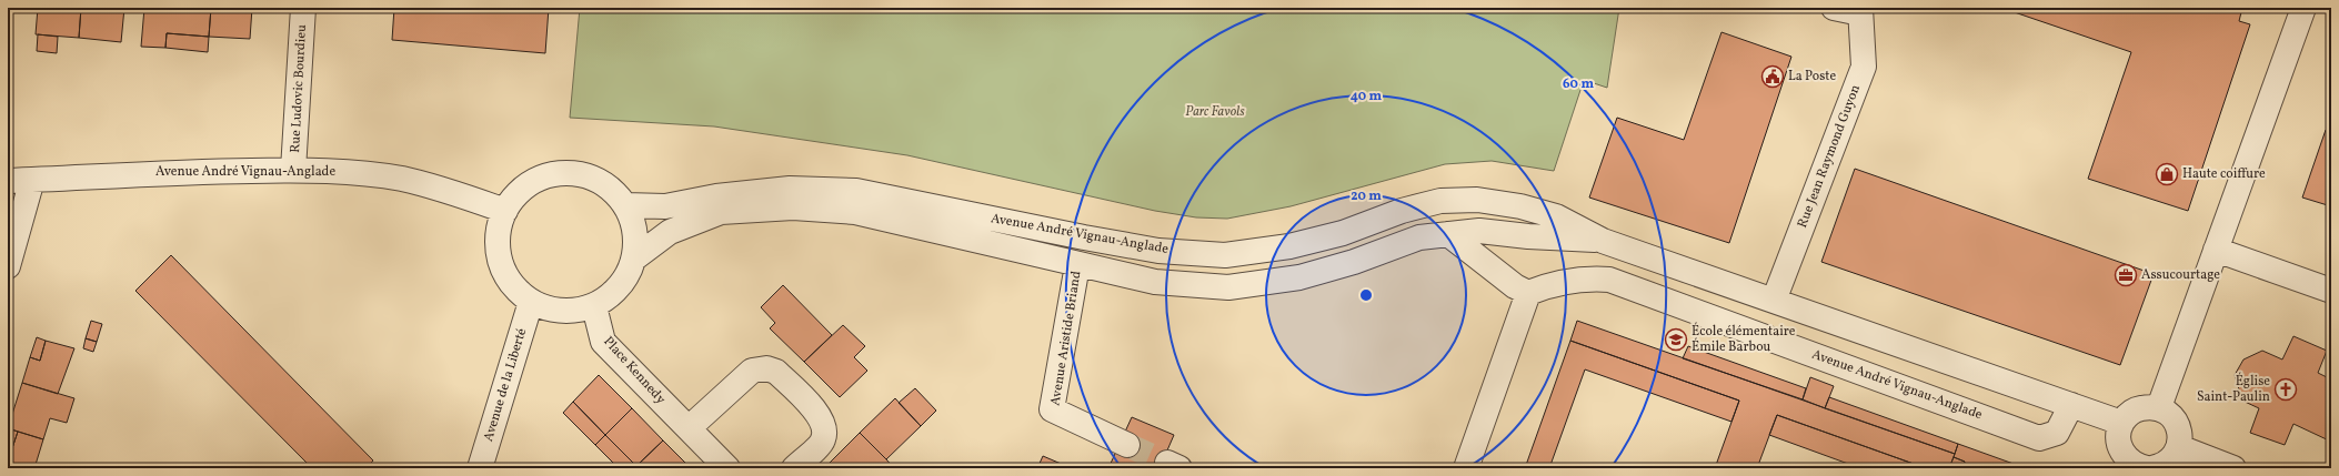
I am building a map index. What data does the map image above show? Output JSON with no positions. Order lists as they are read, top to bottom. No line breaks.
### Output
{"streets":{"street":["Rue Ludovic Bourdieu","Rue Jean Raymond Guyon","Avenue André Vignau-Anglade","Avenue Aristide Briand","Place Kennedy","Avenue de la Liberté"]},"crossings":[["Rue Ludovic Bourdieu","Avenue André Vignau-Anglade"],["Rue Jean Raymond Guyon","Avenue André Vignau-Anglade"],["Avenue André Vignau-Anglade","Avenue Aristide Briand"],["Avenue André Vignau-Anglade","Place Kennedy"],["Avenue André Vignau-Anglade","Avenue de la Liberté"],["Place Kennedy","Avenue de la Liberté"]],"parks":["Parc Favols"],"places":{"public building":["La Poste"],"shop":["Haute coiffure"],"office":["Assucourtage"],"school or university":["École élémentaire Émile Barbou"],"church":["Église Saint-Paulin"]},"rings":["60 m","40 m","20 m"]}
